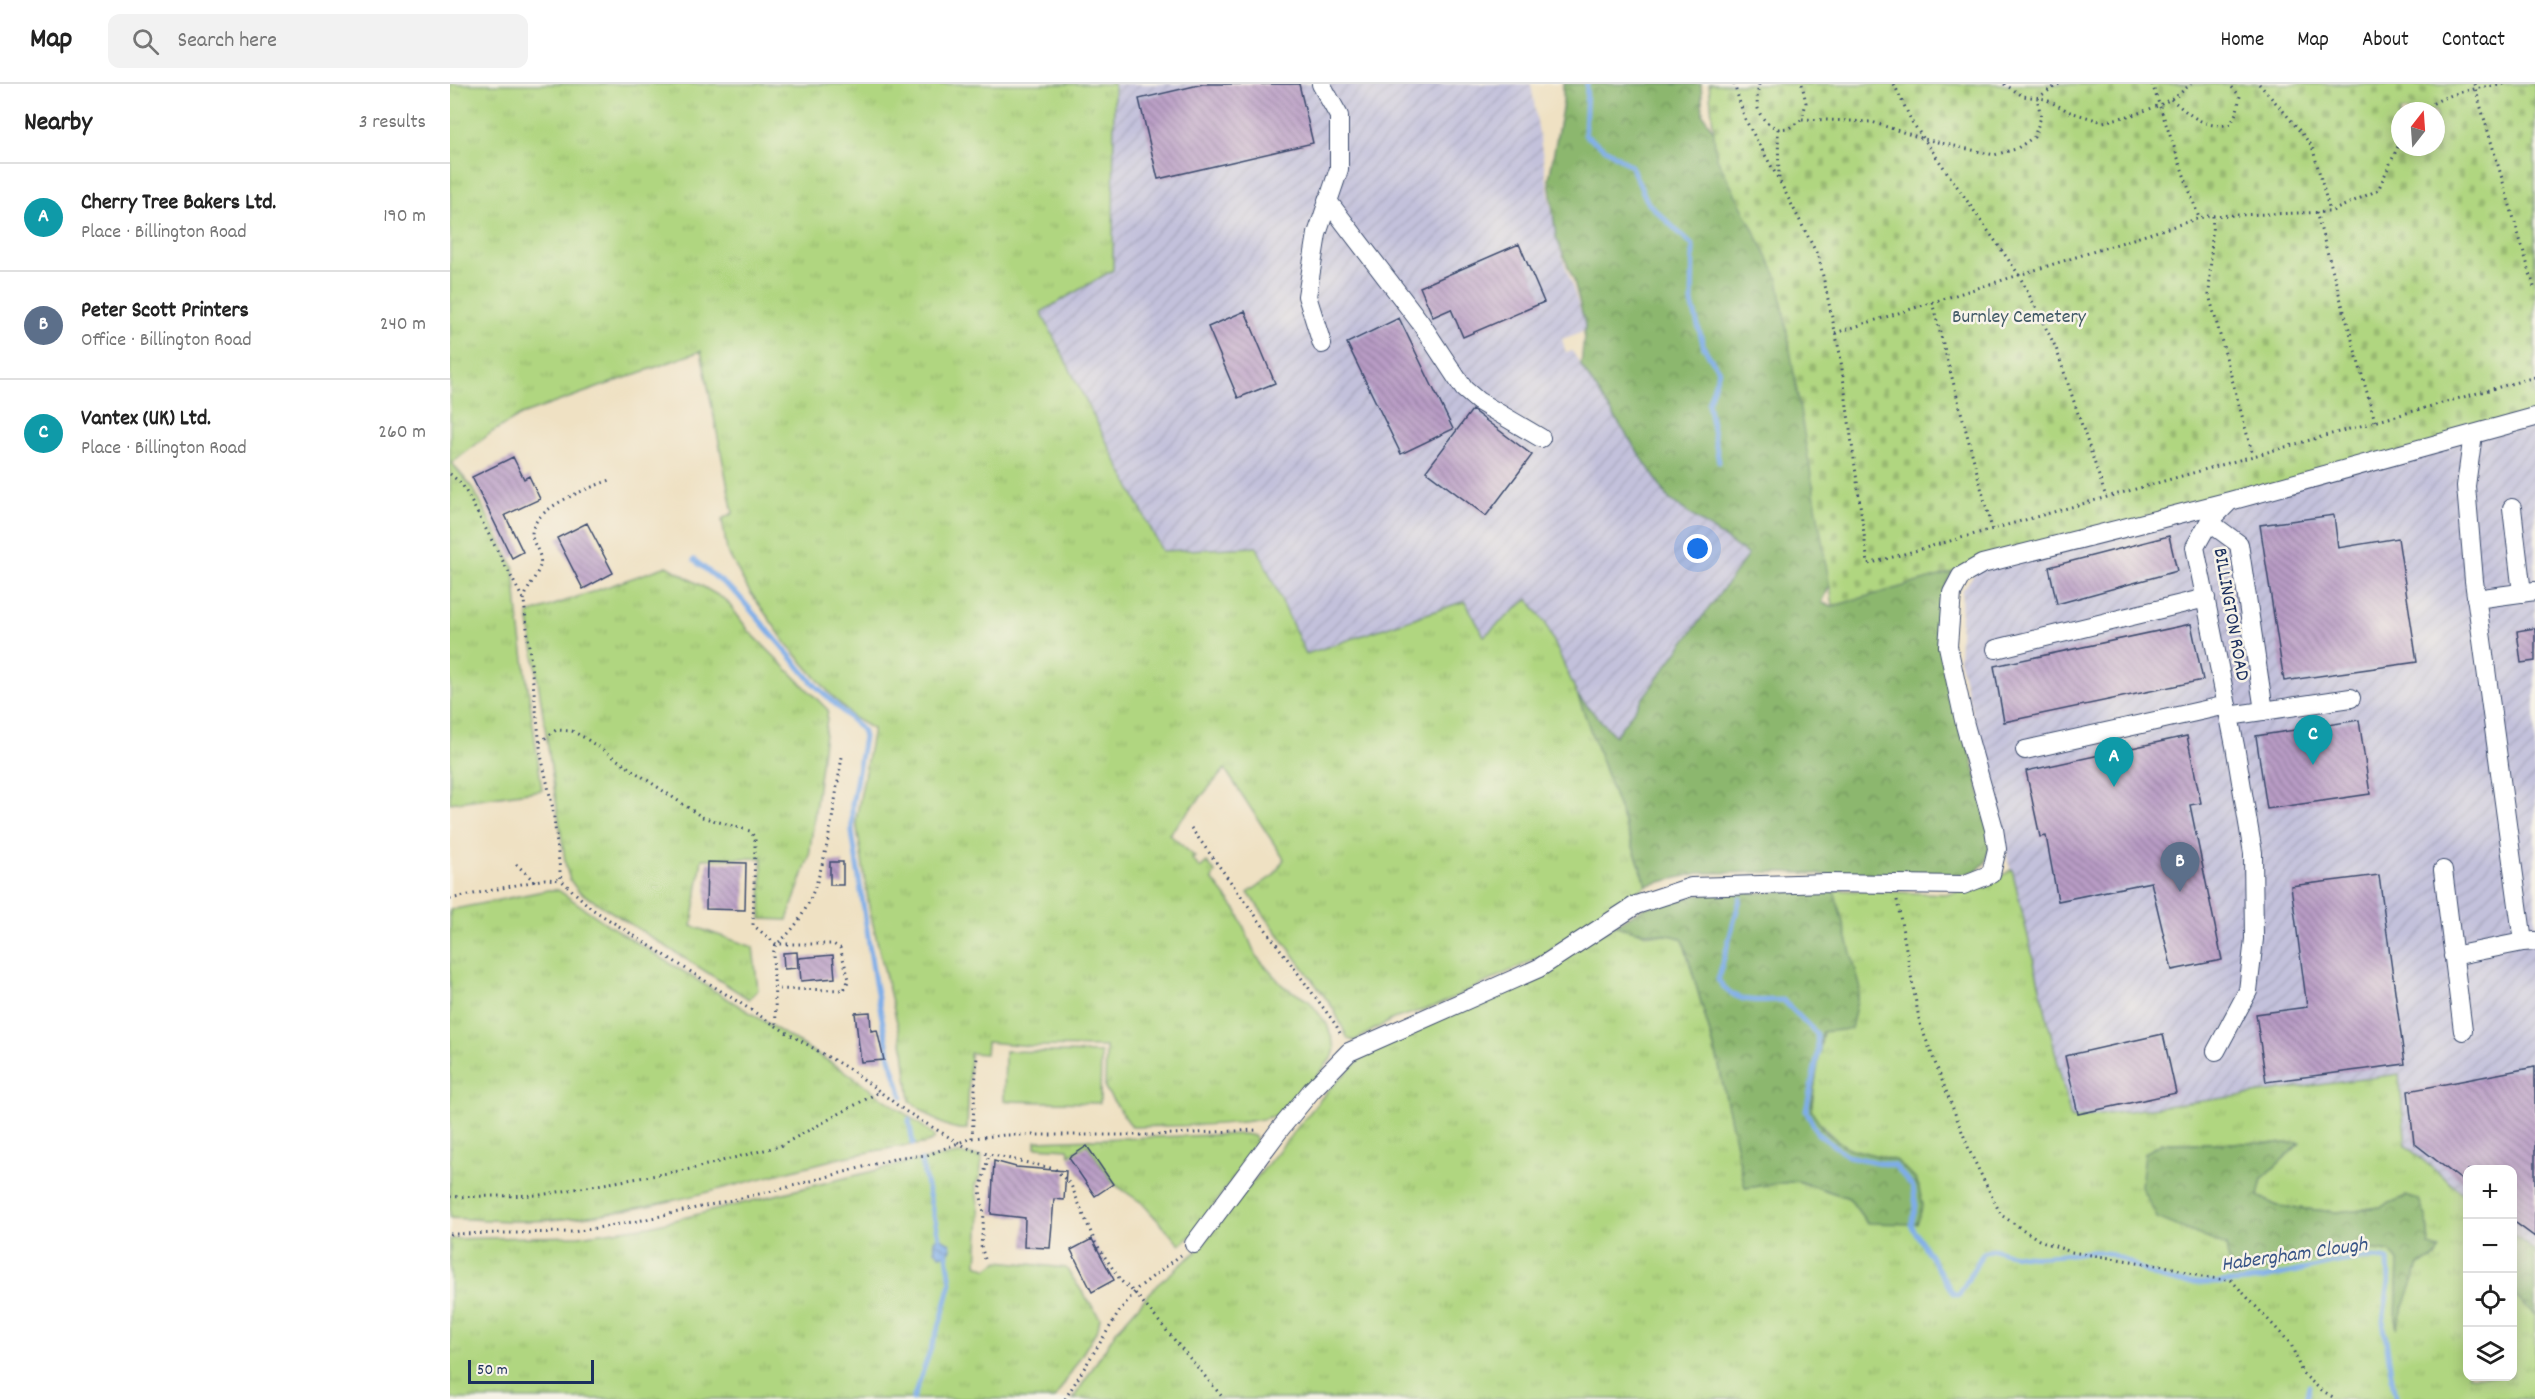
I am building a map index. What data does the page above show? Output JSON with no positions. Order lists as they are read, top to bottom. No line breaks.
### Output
{"streets":{"street":["BILLINGTON ROAD"]},"water":["Habergham Clough"],"parks":["Burnley Cemetery"],"scale_bar":"50 m","north":"top","page":{"header":"Map","search":"Search here","nav":["Home","Map","About","Contact"],"heading":["Nearby","3 results"],"list":[{"mark":"A","name":"Cherry Tree Bakers Ltd.","note":"Place · Billington Road","value":"190 m"},{"mark":"B","name":"Peter Scott Printers","note":"Office · Billington Road","value":"240 m"},{"mark":"C","name":"Vantex (UK) Ltd.","note":"Place · Billington Road","value":"260 m"}],"pins":["C","A","B"],"map_buttons":["+","−"],"scale":"50 m"}}
